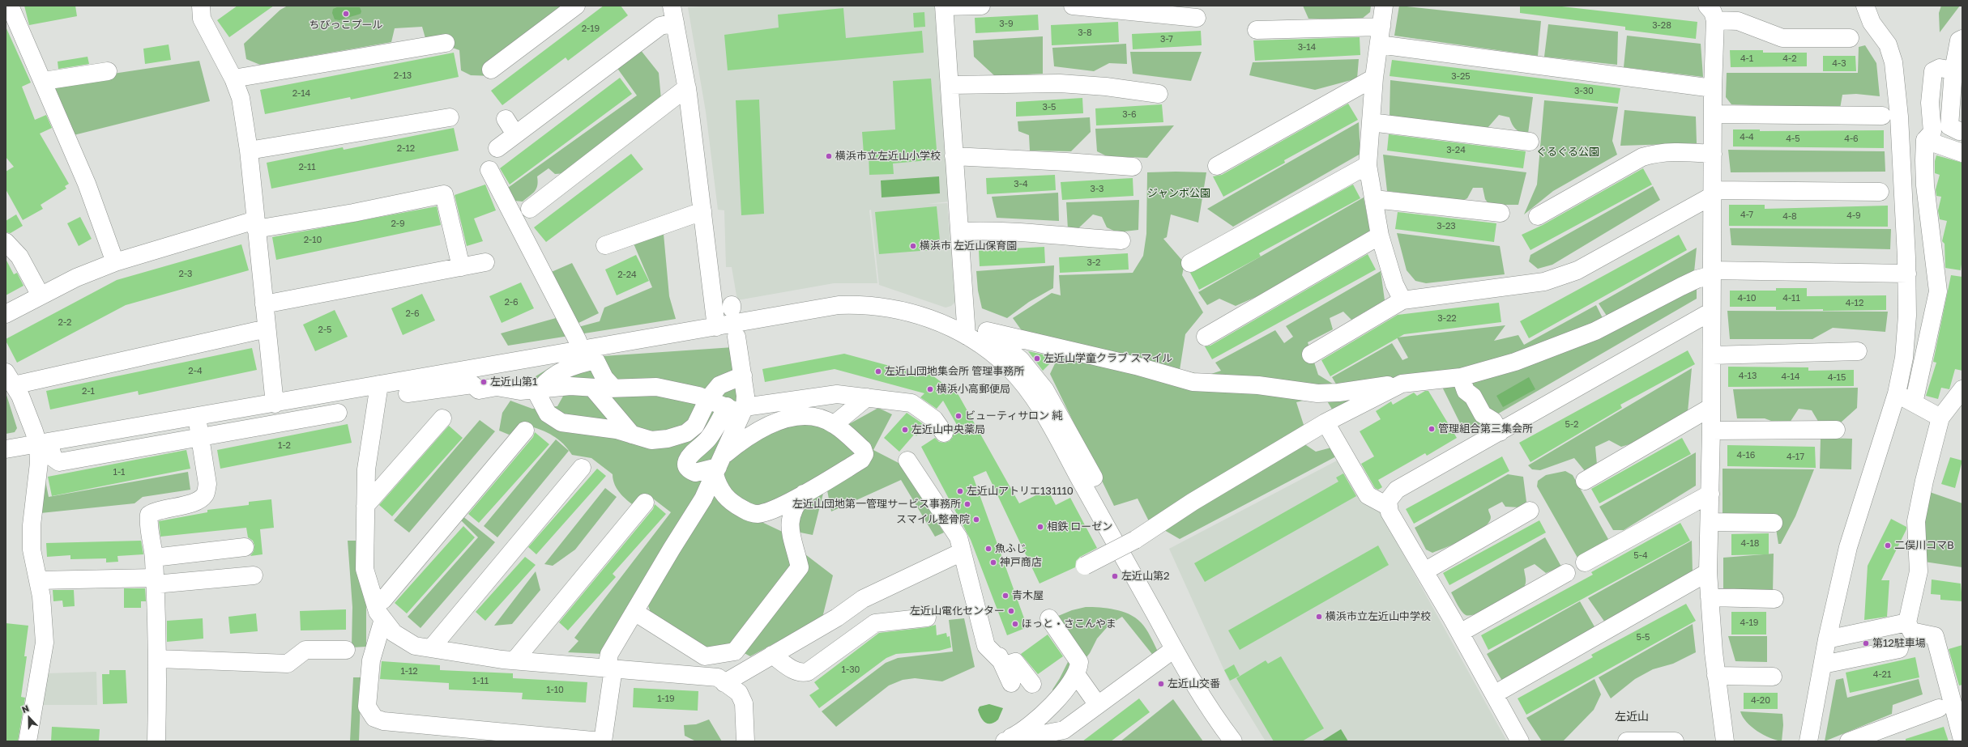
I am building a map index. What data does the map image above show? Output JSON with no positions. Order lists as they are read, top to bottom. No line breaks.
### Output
{"districts":["左近山"],"parks":["ぐるぐる公園","ジャンボ公園"],"places":["ちびっこプール","横浜市立左近山小学校","横浜市 左近山保育園","左近山学童クラブ スマイル","左近山団地集会所 管理事務所","左近山第1","横浜小高郵便局","ビューティサロン 純","管理組合第三集会所","左近山中央薬局","左近山アトリエ131110","左近山団地第一管理サービス事務所","スマイル整骨院","相鉄 ローゼン","二俣川コマB","魚ふじ","神戸商店","左近山第2","青木屋","左近山電化センター","横浜市立左近山中学校","ほっと・さこんやま","第12駐車場","左近山交番"],"house_numbers":["3-9","3-28","2-19","3-8","3-7","3-14","4-1","4-2","4-3","2-13","3-25","3-30","2-14","3-5","3-6","4-4","4-5","4-6","2-12","3-24","2-11","3-4","3-3","4-7","4-9","4-8","2-9","3-23","2-10","3-2","2-3","2-24","4-10","4-11","2-6","4-12","2-6","3-22","2-2","2-5","2-4","4-13","4-14","4-15","2-1","5-2","1-2","4-16","4-17","1-1","4-18","5-4","4-19","5-5","1-30","1-12","4-21","1-11","1-10","1-19","4-20"],"north":"top"}
